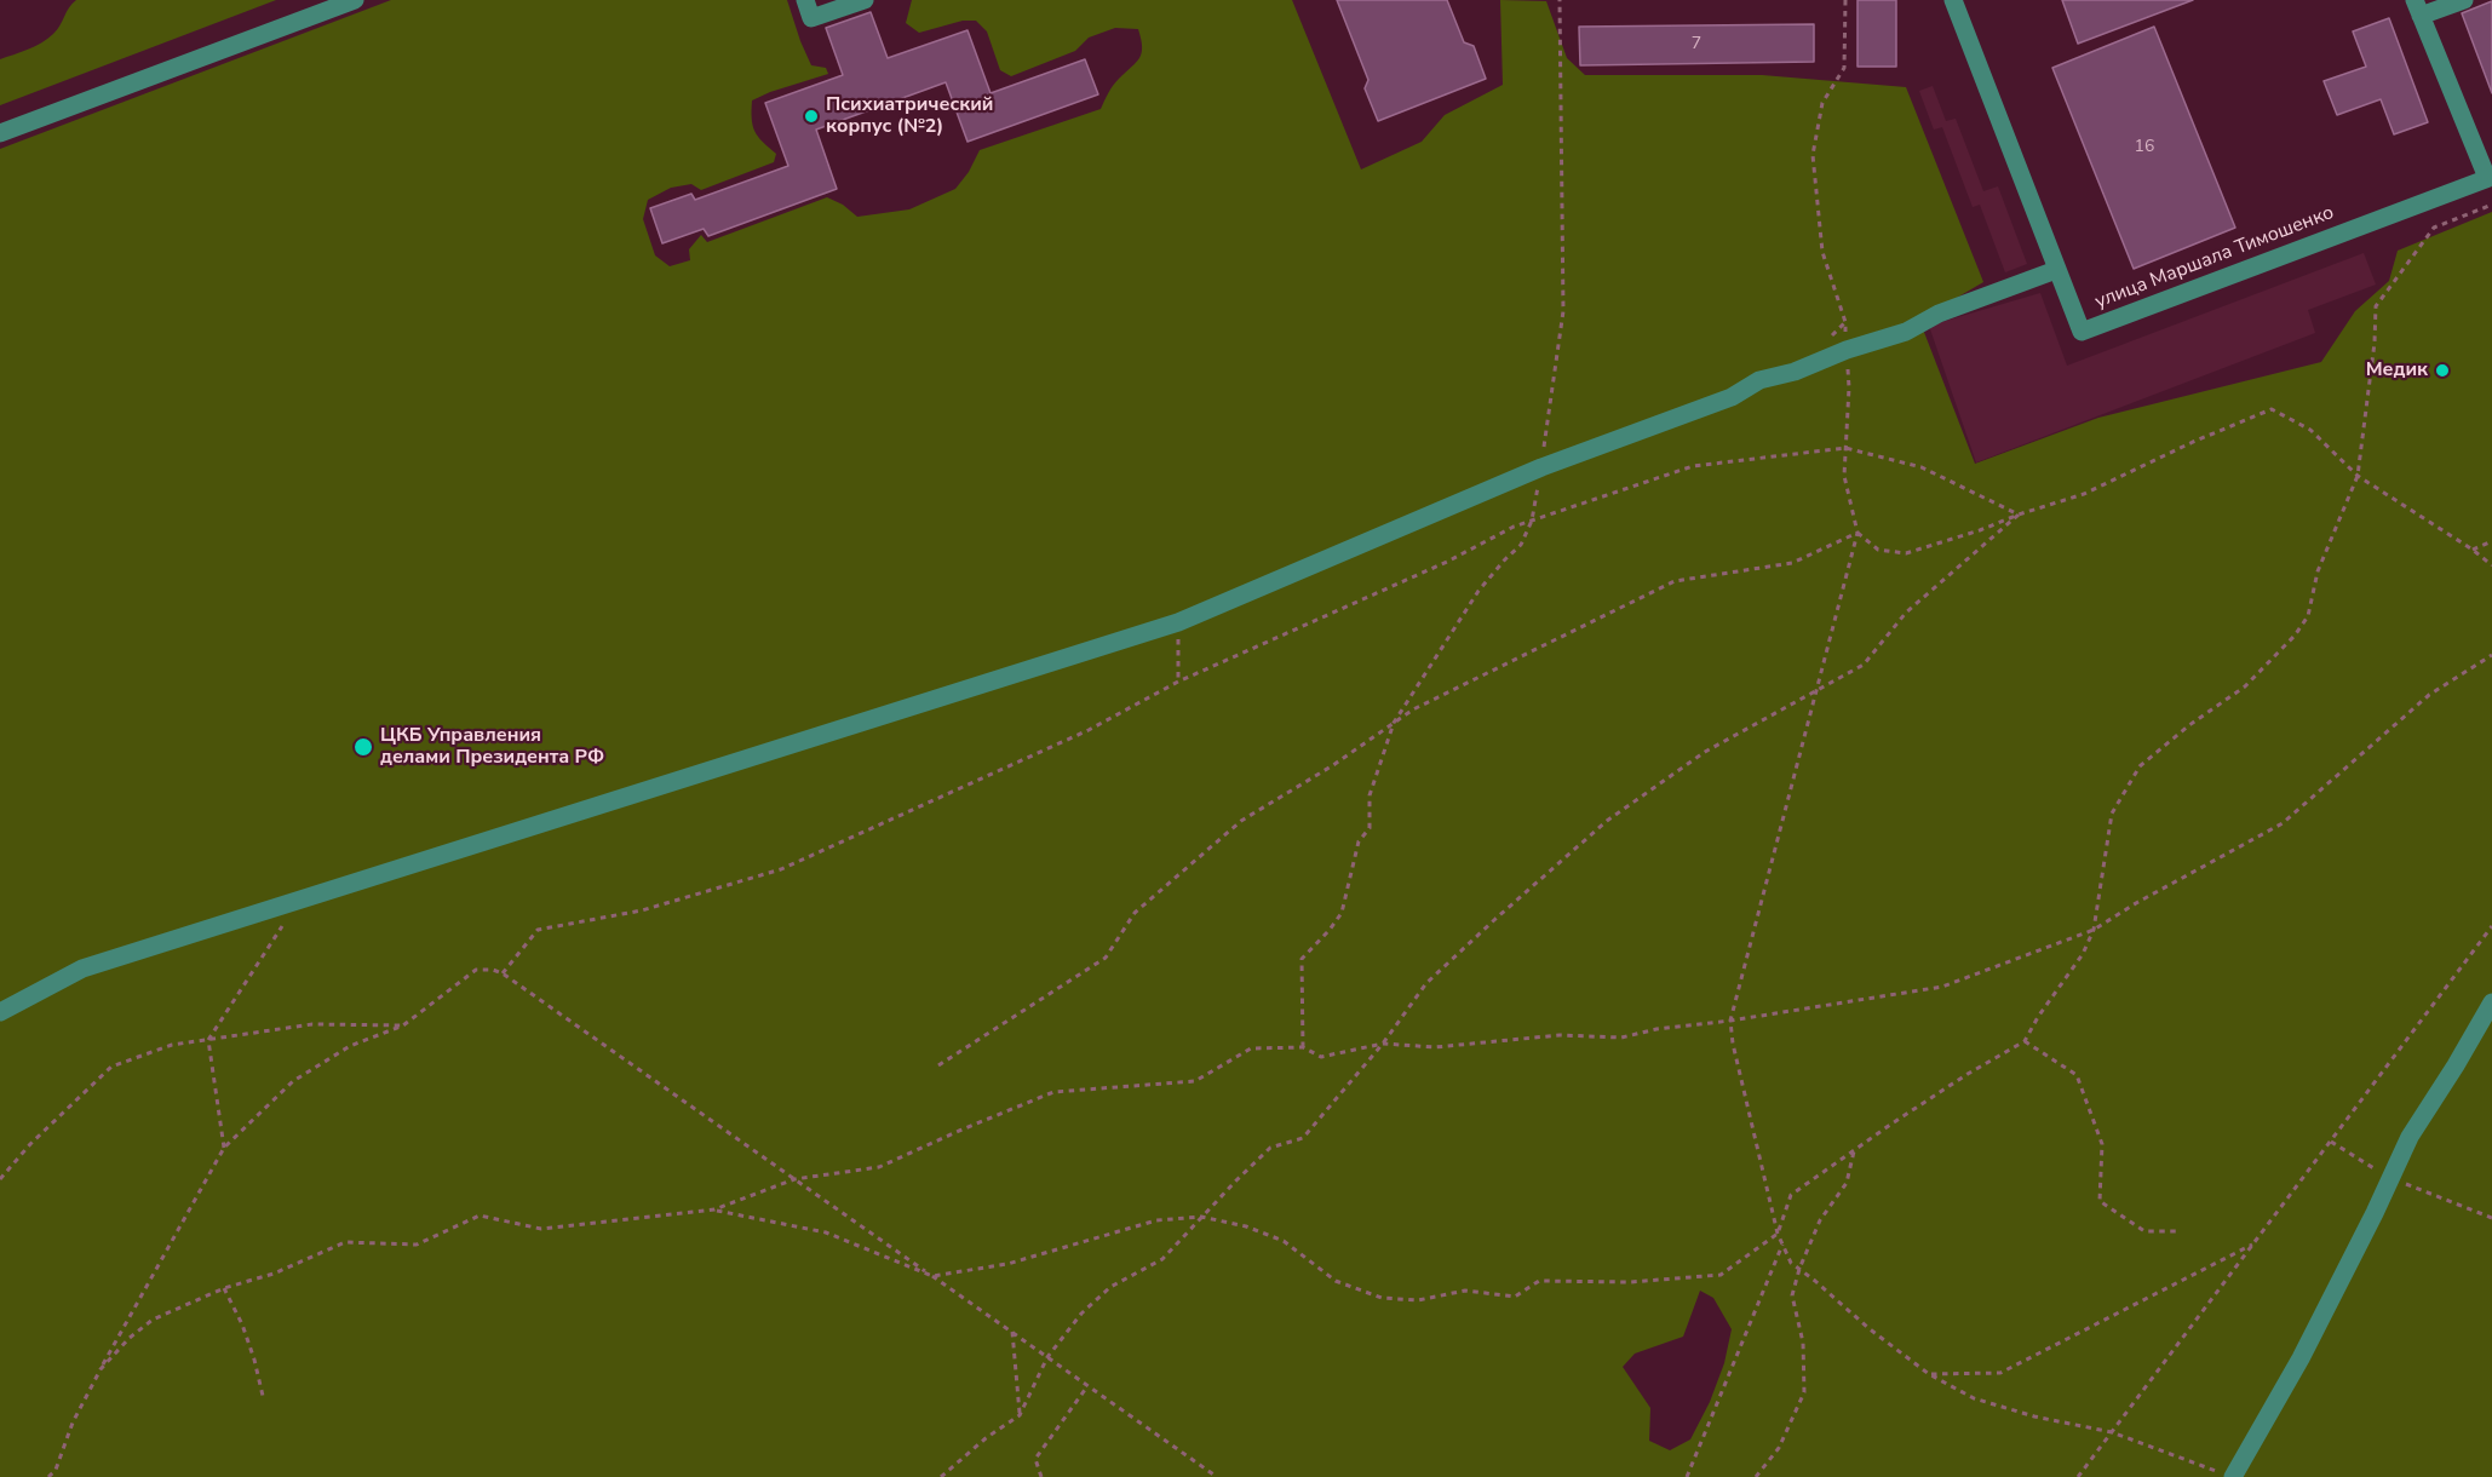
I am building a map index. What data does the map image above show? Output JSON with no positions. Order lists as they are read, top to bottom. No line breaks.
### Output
{"streets":{"street":["улица Маршала Тимошенко"]},"places":["Психиатрический корпус (№2)","Медик","ЦКБ Управления делами Президента РФ"],"house_numbers":["7","16"]}
